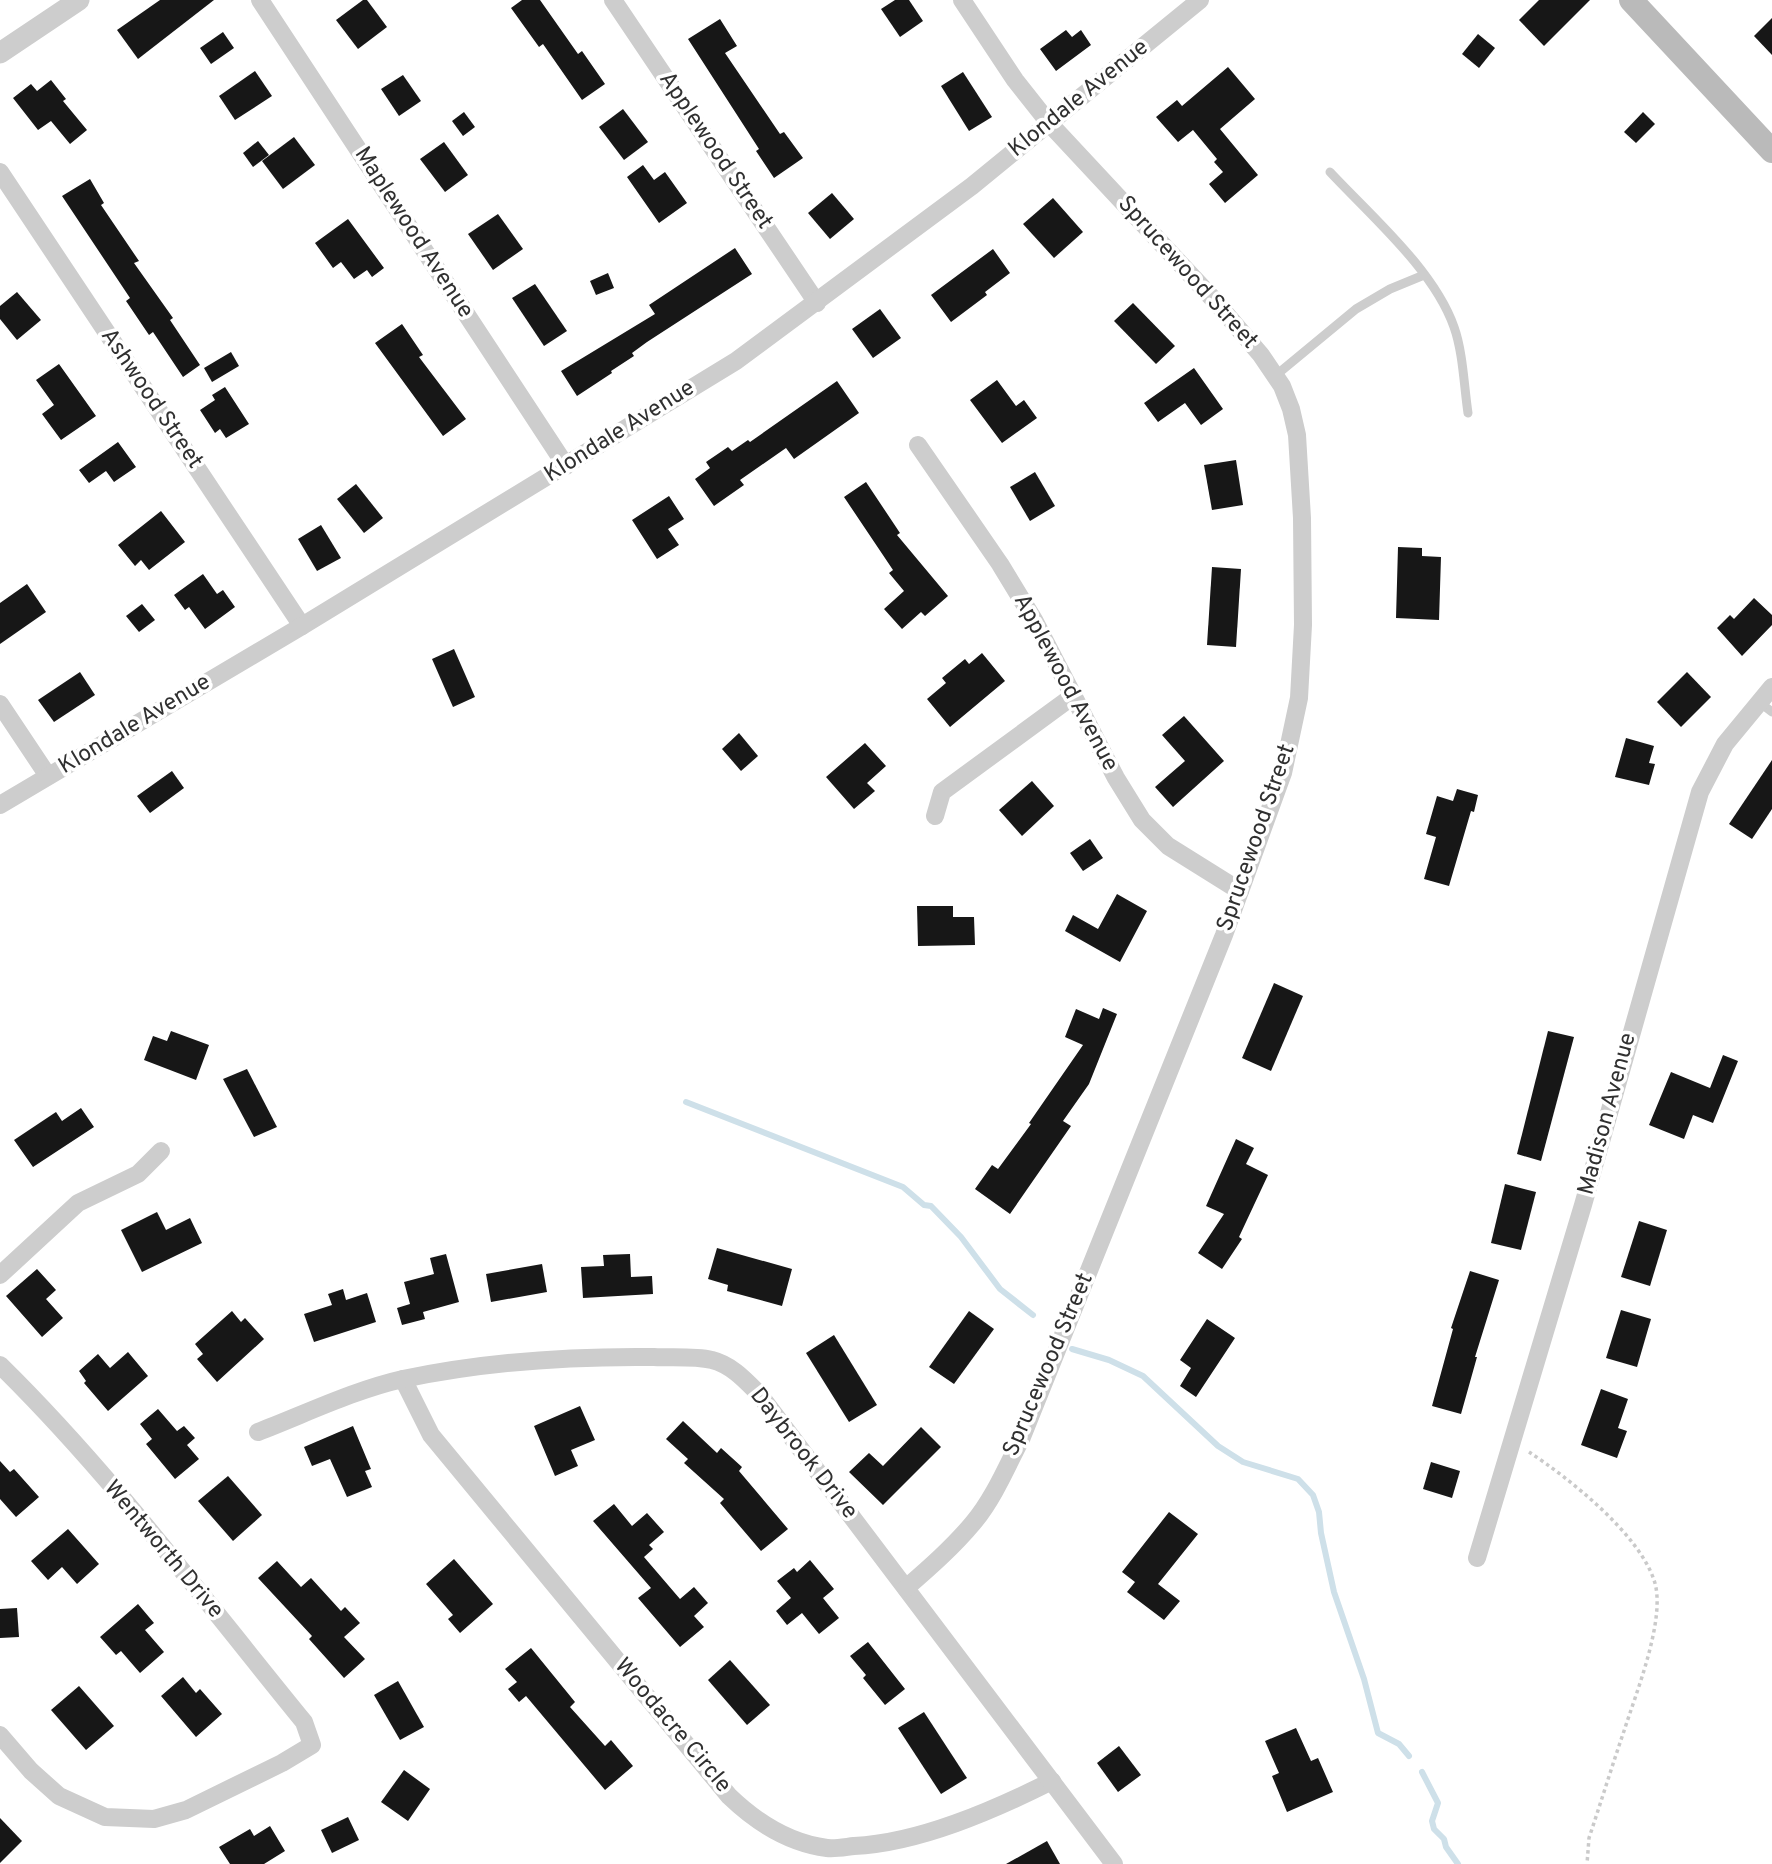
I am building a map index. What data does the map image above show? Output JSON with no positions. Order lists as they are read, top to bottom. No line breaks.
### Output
{"streets":{"street":["Klondale Avenue","Applewood Street","Maplewood Avenue","Sprucewood Street","Ashwood Street","Applewood Avenue","Madison Avenue","Daybrook Drive","Wentworth Drive","Woodacre Circle"]},"crossings":[["Klondale Avenue","Applewood Street"],["Klondale Avenue","Maplewood Avenue"],["Klondale Avenue","Sprucewood Street"],["Klondale Avenue","Ashwood Street"],["Sprucewood Street","Applewood Avenue"],["Sprucewood Street","Daybrook Drive"],["Daybrook Drive","Woodacre Circle"]]}
